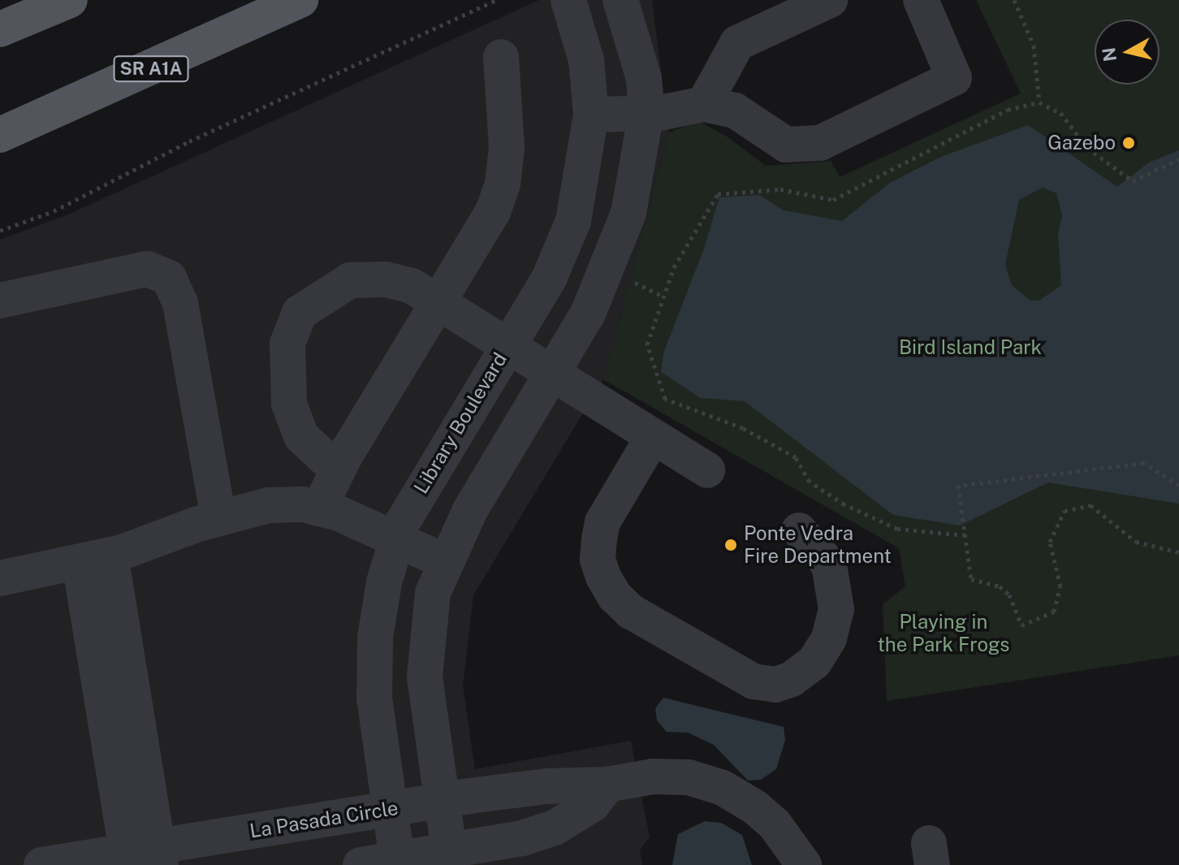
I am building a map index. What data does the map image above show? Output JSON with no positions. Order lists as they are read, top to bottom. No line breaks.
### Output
{"streets":{"main road":["SR A1A"],"street":["Library Boulevard","La Pasada Circle"]},"crossings":[["Library Boulevard","La Pasada Circle"]],"parks":["Bird Island Park","Playing in the Park Frogs"],"places":["Gazebo","Ponte Vedra Fire Department"],"north":"left"}
